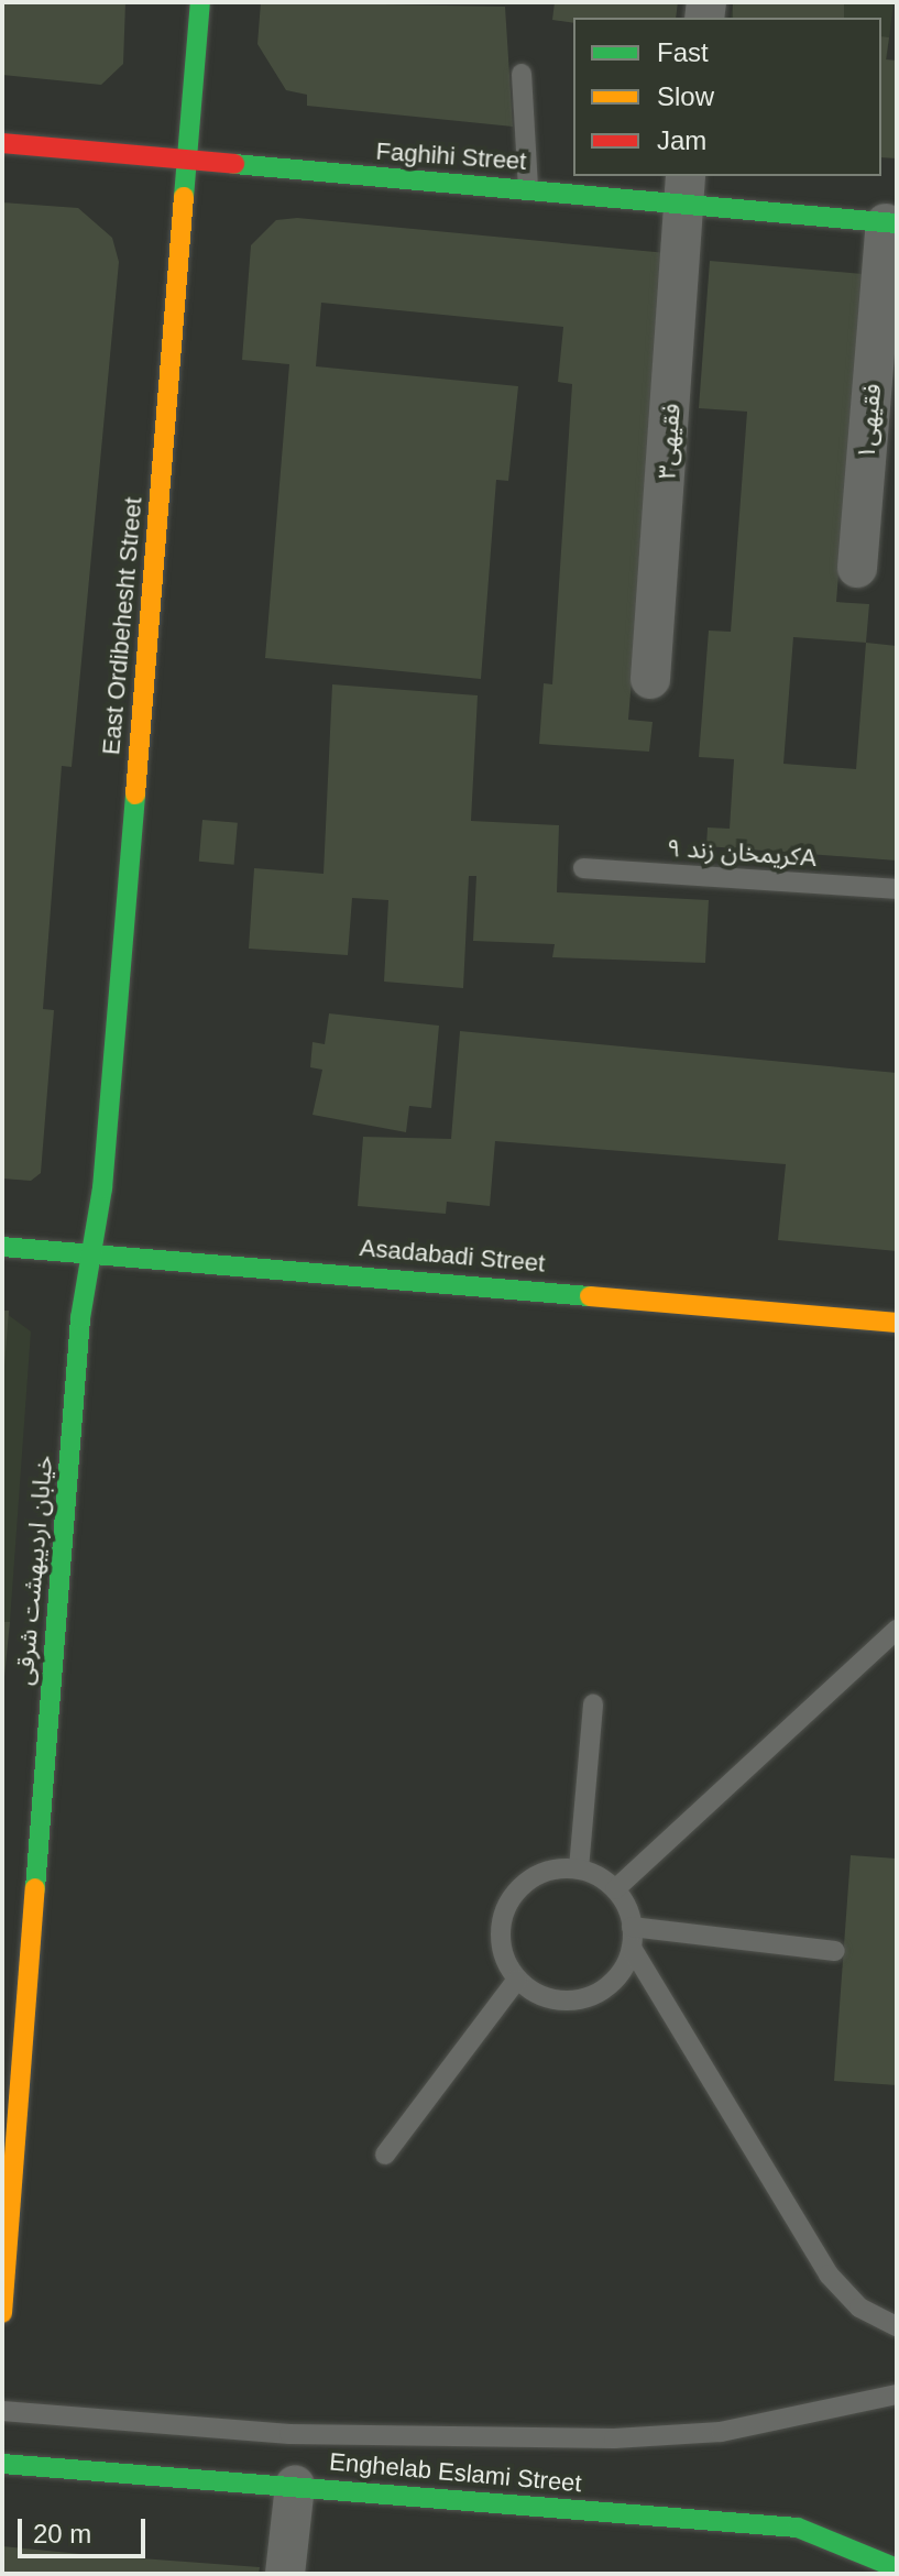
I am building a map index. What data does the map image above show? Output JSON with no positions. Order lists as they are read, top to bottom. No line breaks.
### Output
{"streets":{"street":["Faghihi Street","فقیهی۱","فقیهی۳","East Ordibehesht Street","Asadabadi Street","خیابان اردیبهشت شرقی","Enghelab Eslami Street"],"lane":["کریمخان زند ۹A"]},"crossings":[["Faghihi Street","فقیهی۱"],["Faghihi Street","فقیهی۳"],["Faghihi Street","East Ordibehesht Street"],["East Ordibehesht Street","Asadabadi Street"],["East Ordibehesht Street","خیابان اردیبهشت شرقی"],["Asadabadi Street","خیابان اردیبهشت شرقی"]],"legend":["Fast","Slow","Jam"],"scale_bar":"20 m"}
